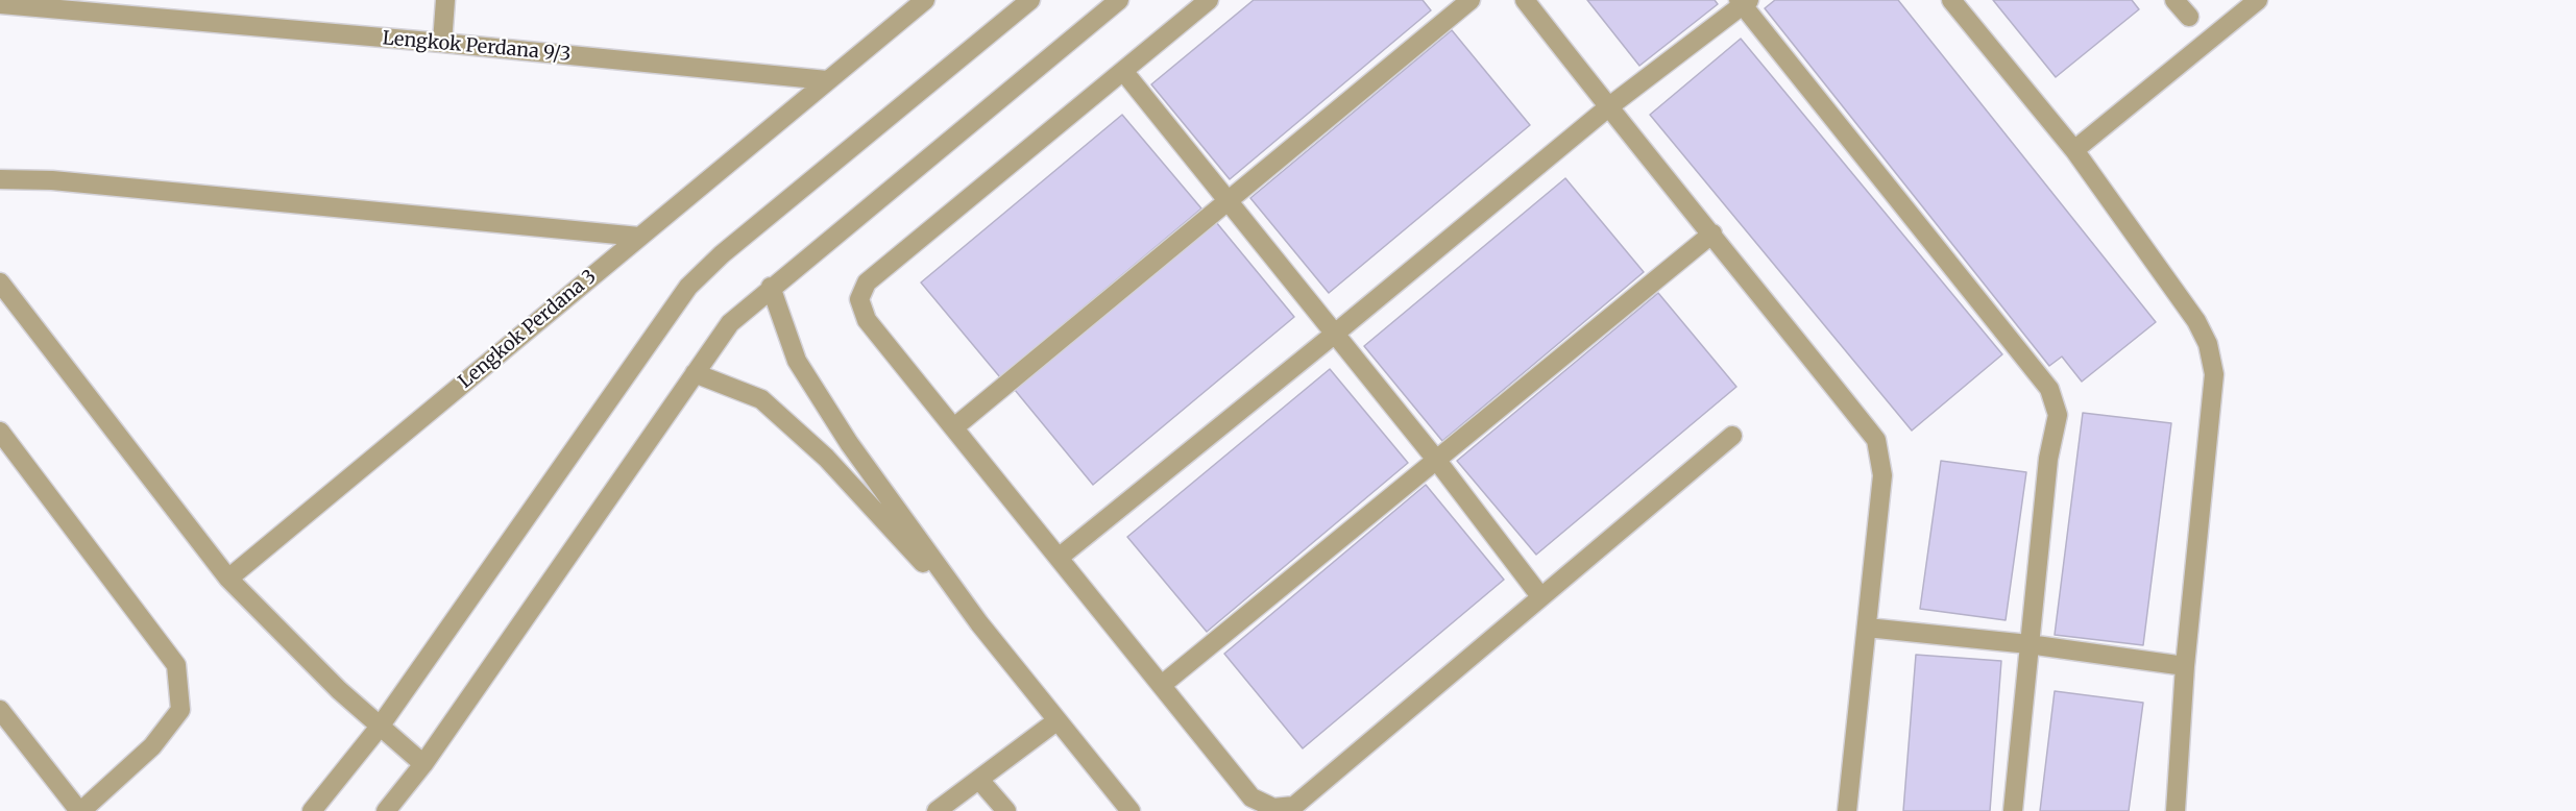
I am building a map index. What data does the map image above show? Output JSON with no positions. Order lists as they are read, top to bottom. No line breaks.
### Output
{"streets":{"street":["Lengkok Perdana 9/3","Lengkok Perdana 3"]},"crossings":[["Lengkok Perdana 9/3","Lengkok Perdana 3"]]}
